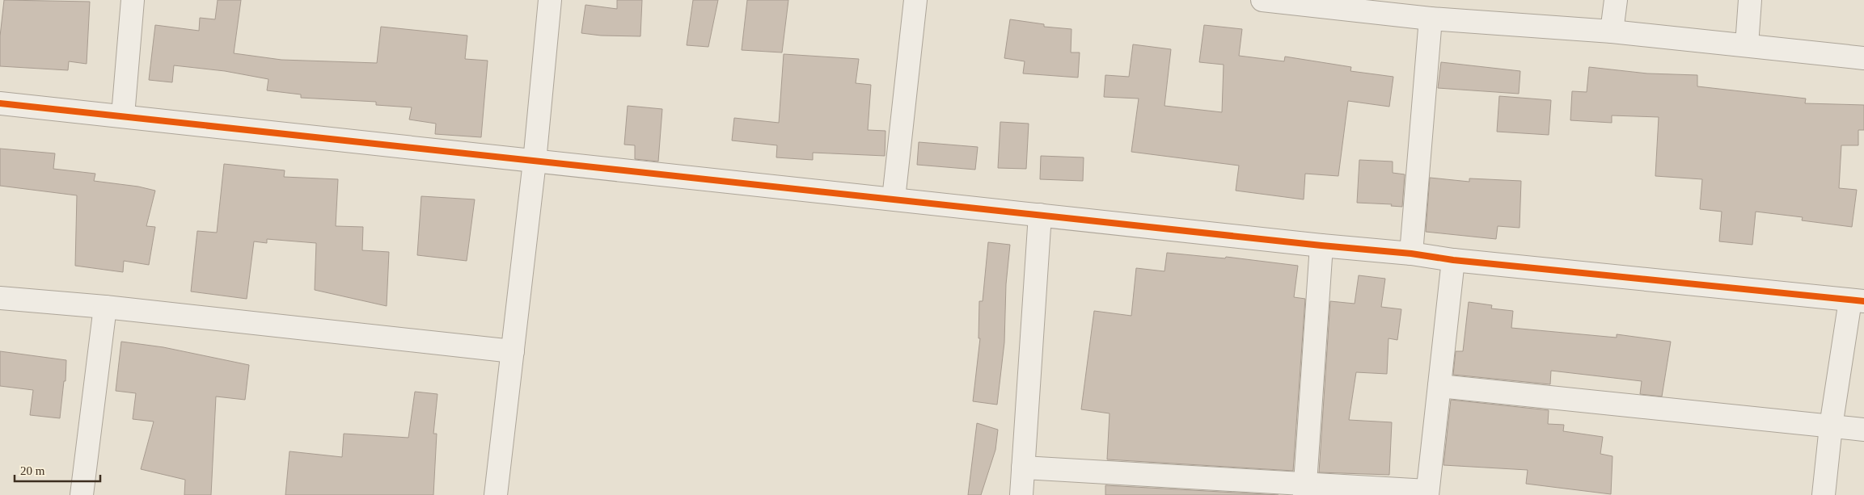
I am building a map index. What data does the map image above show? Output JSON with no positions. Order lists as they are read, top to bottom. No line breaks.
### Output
{"scale_bar":"20 m"}
